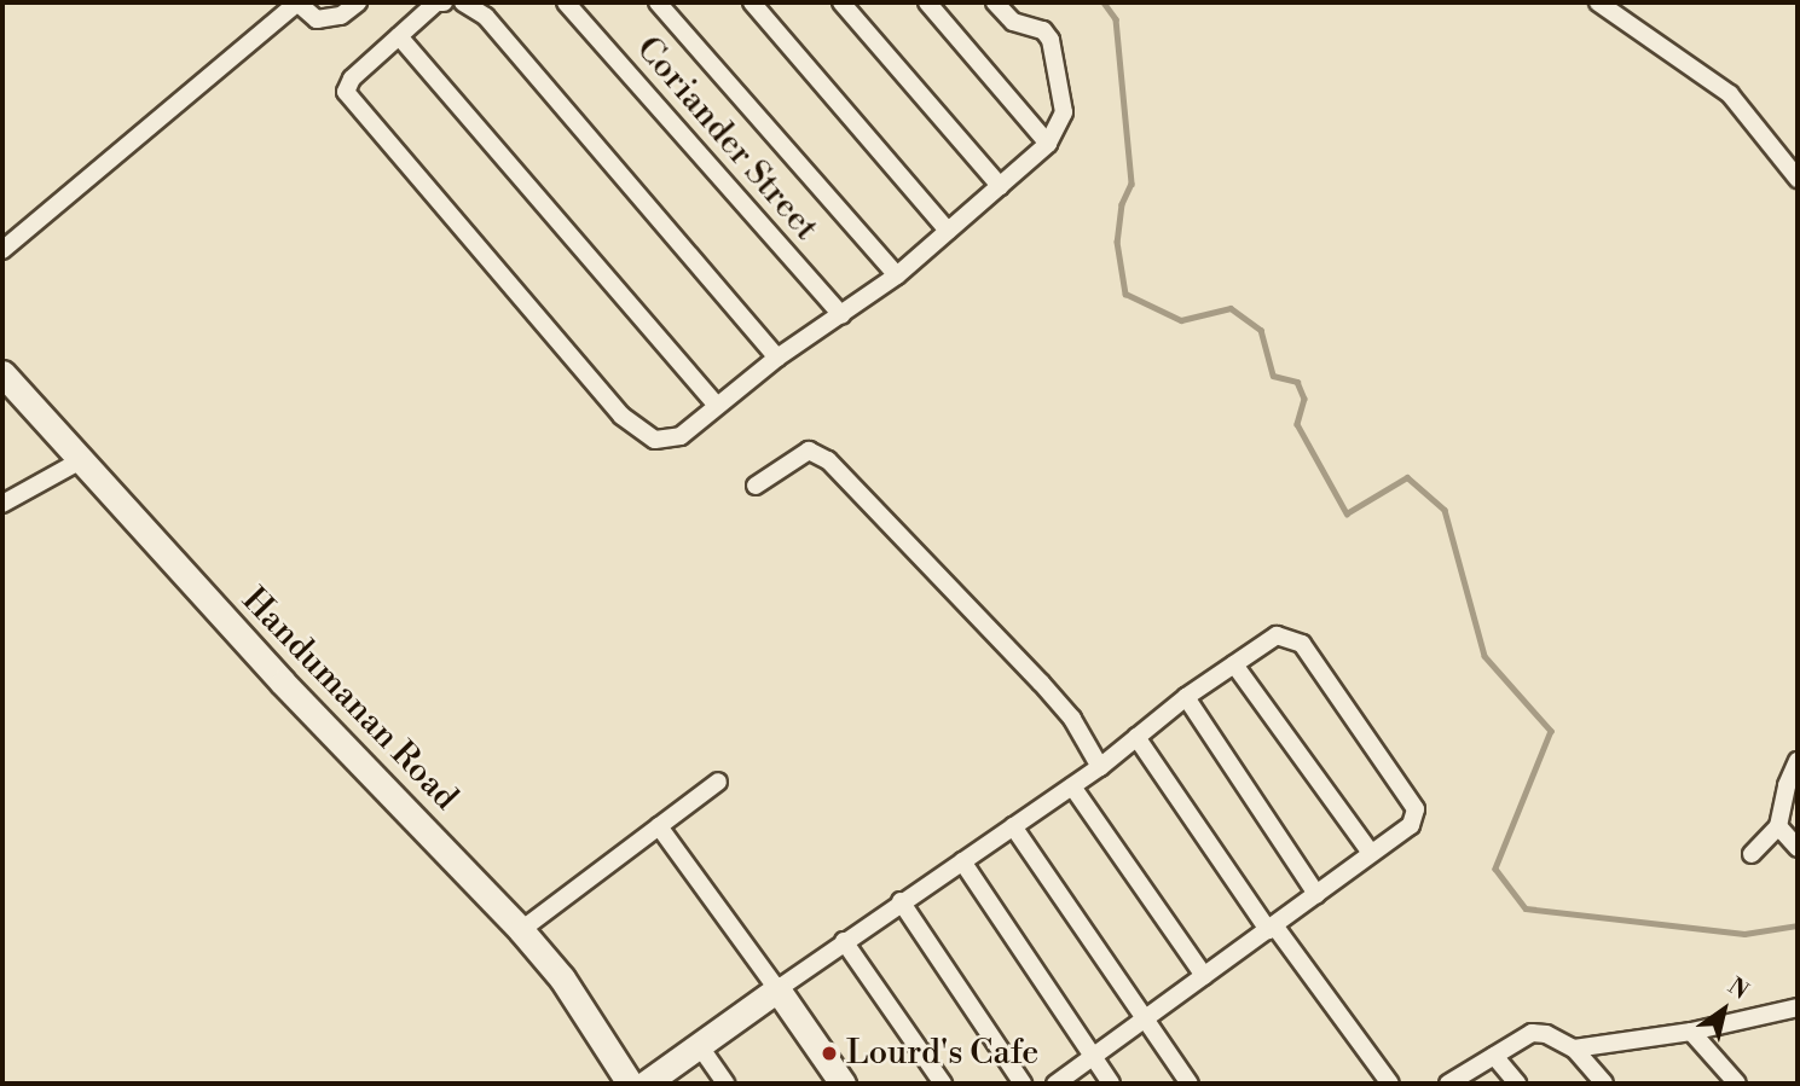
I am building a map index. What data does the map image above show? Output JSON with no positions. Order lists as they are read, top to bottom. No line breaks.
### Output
{"streets":{"street":["Coriander Street","Handumanan Road"]},"places":["Lourd's Cafe"],"north":"top right"}
